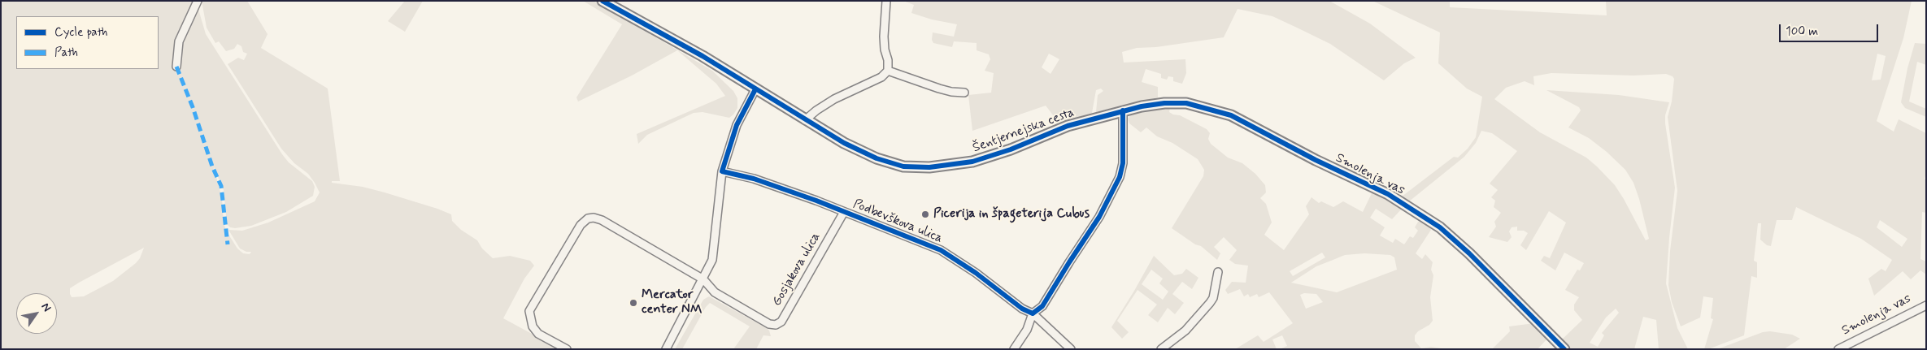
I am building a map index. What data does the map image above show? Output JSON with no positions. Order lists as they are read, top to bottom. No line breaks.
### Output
{"streets":{"main road":["Šentjernejska cesta","Smolenja vas"],"street":["Podbevškova ulica","Gosjakova ulica"]},"crossings":[["Šentjernejska cesta","Smolenja vas"],["Podbevškova ulica","Gosjakova ulica"]],"places":["Picerija in špageterija Cubus","Mercator center NM"],"legend":["Cycle path","Path"],"scale_bar":"100 m","north":"top right"}
